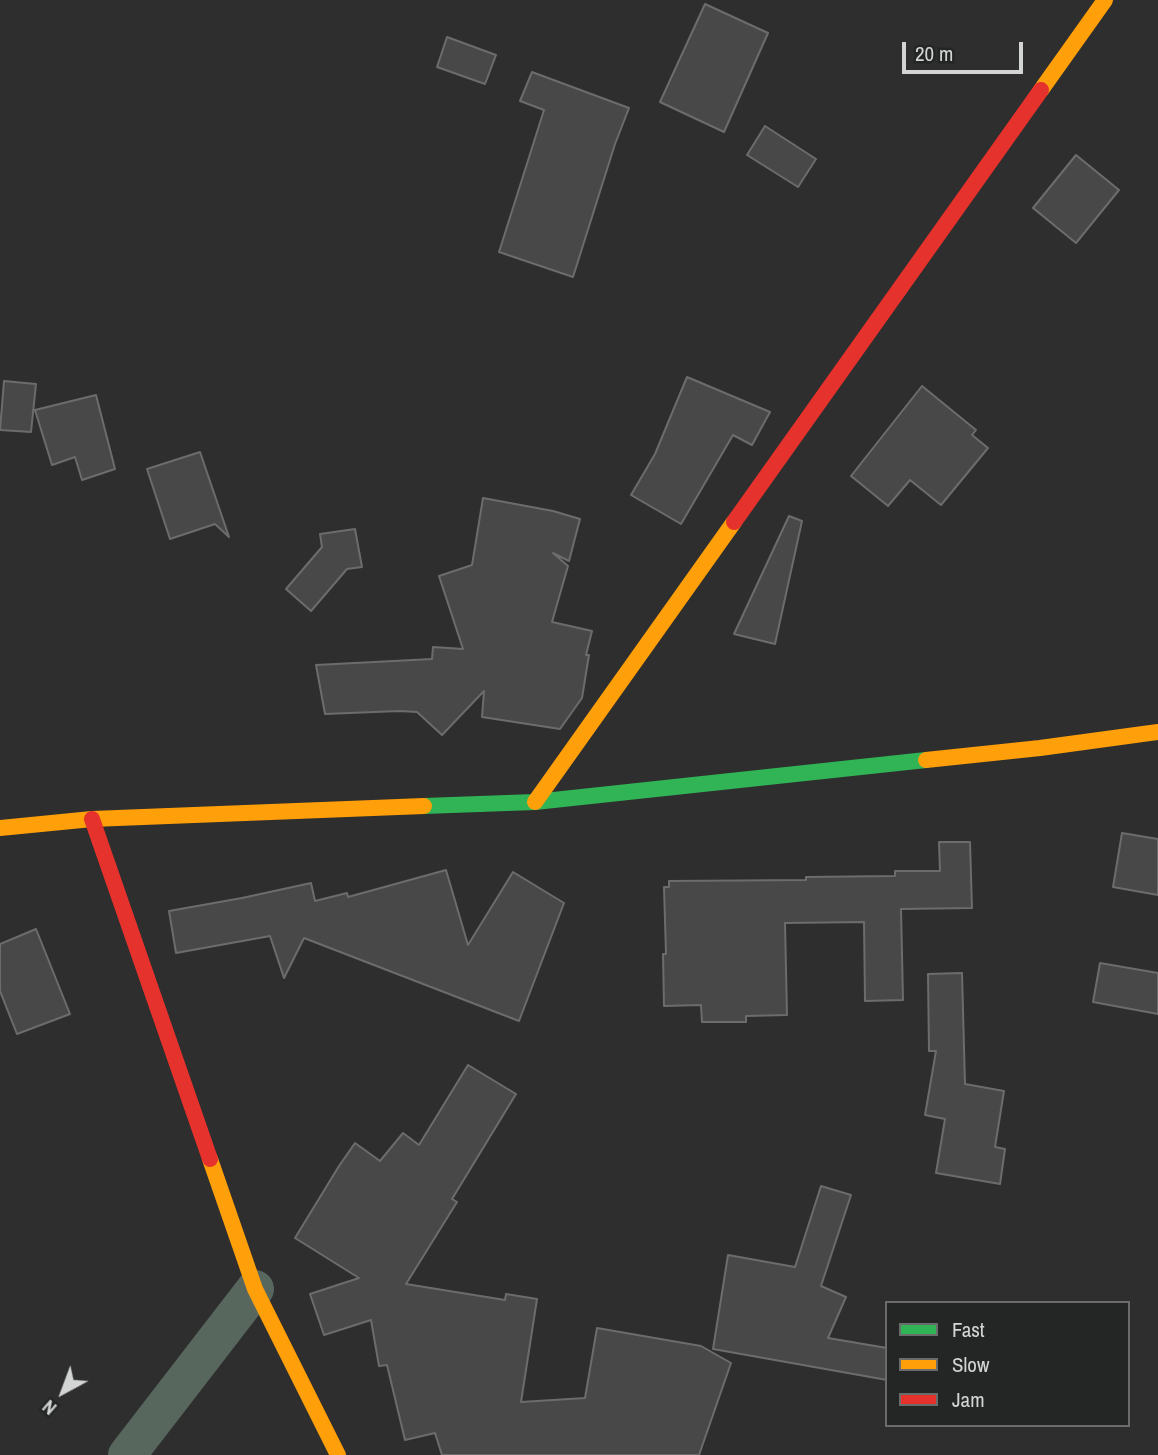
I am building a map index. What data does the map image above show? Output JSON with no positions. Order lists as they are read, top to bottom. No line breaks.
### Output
{"legend":["Fast","Slow","Jam"],"scale_bar":"20 m","north":"bottom left"}
